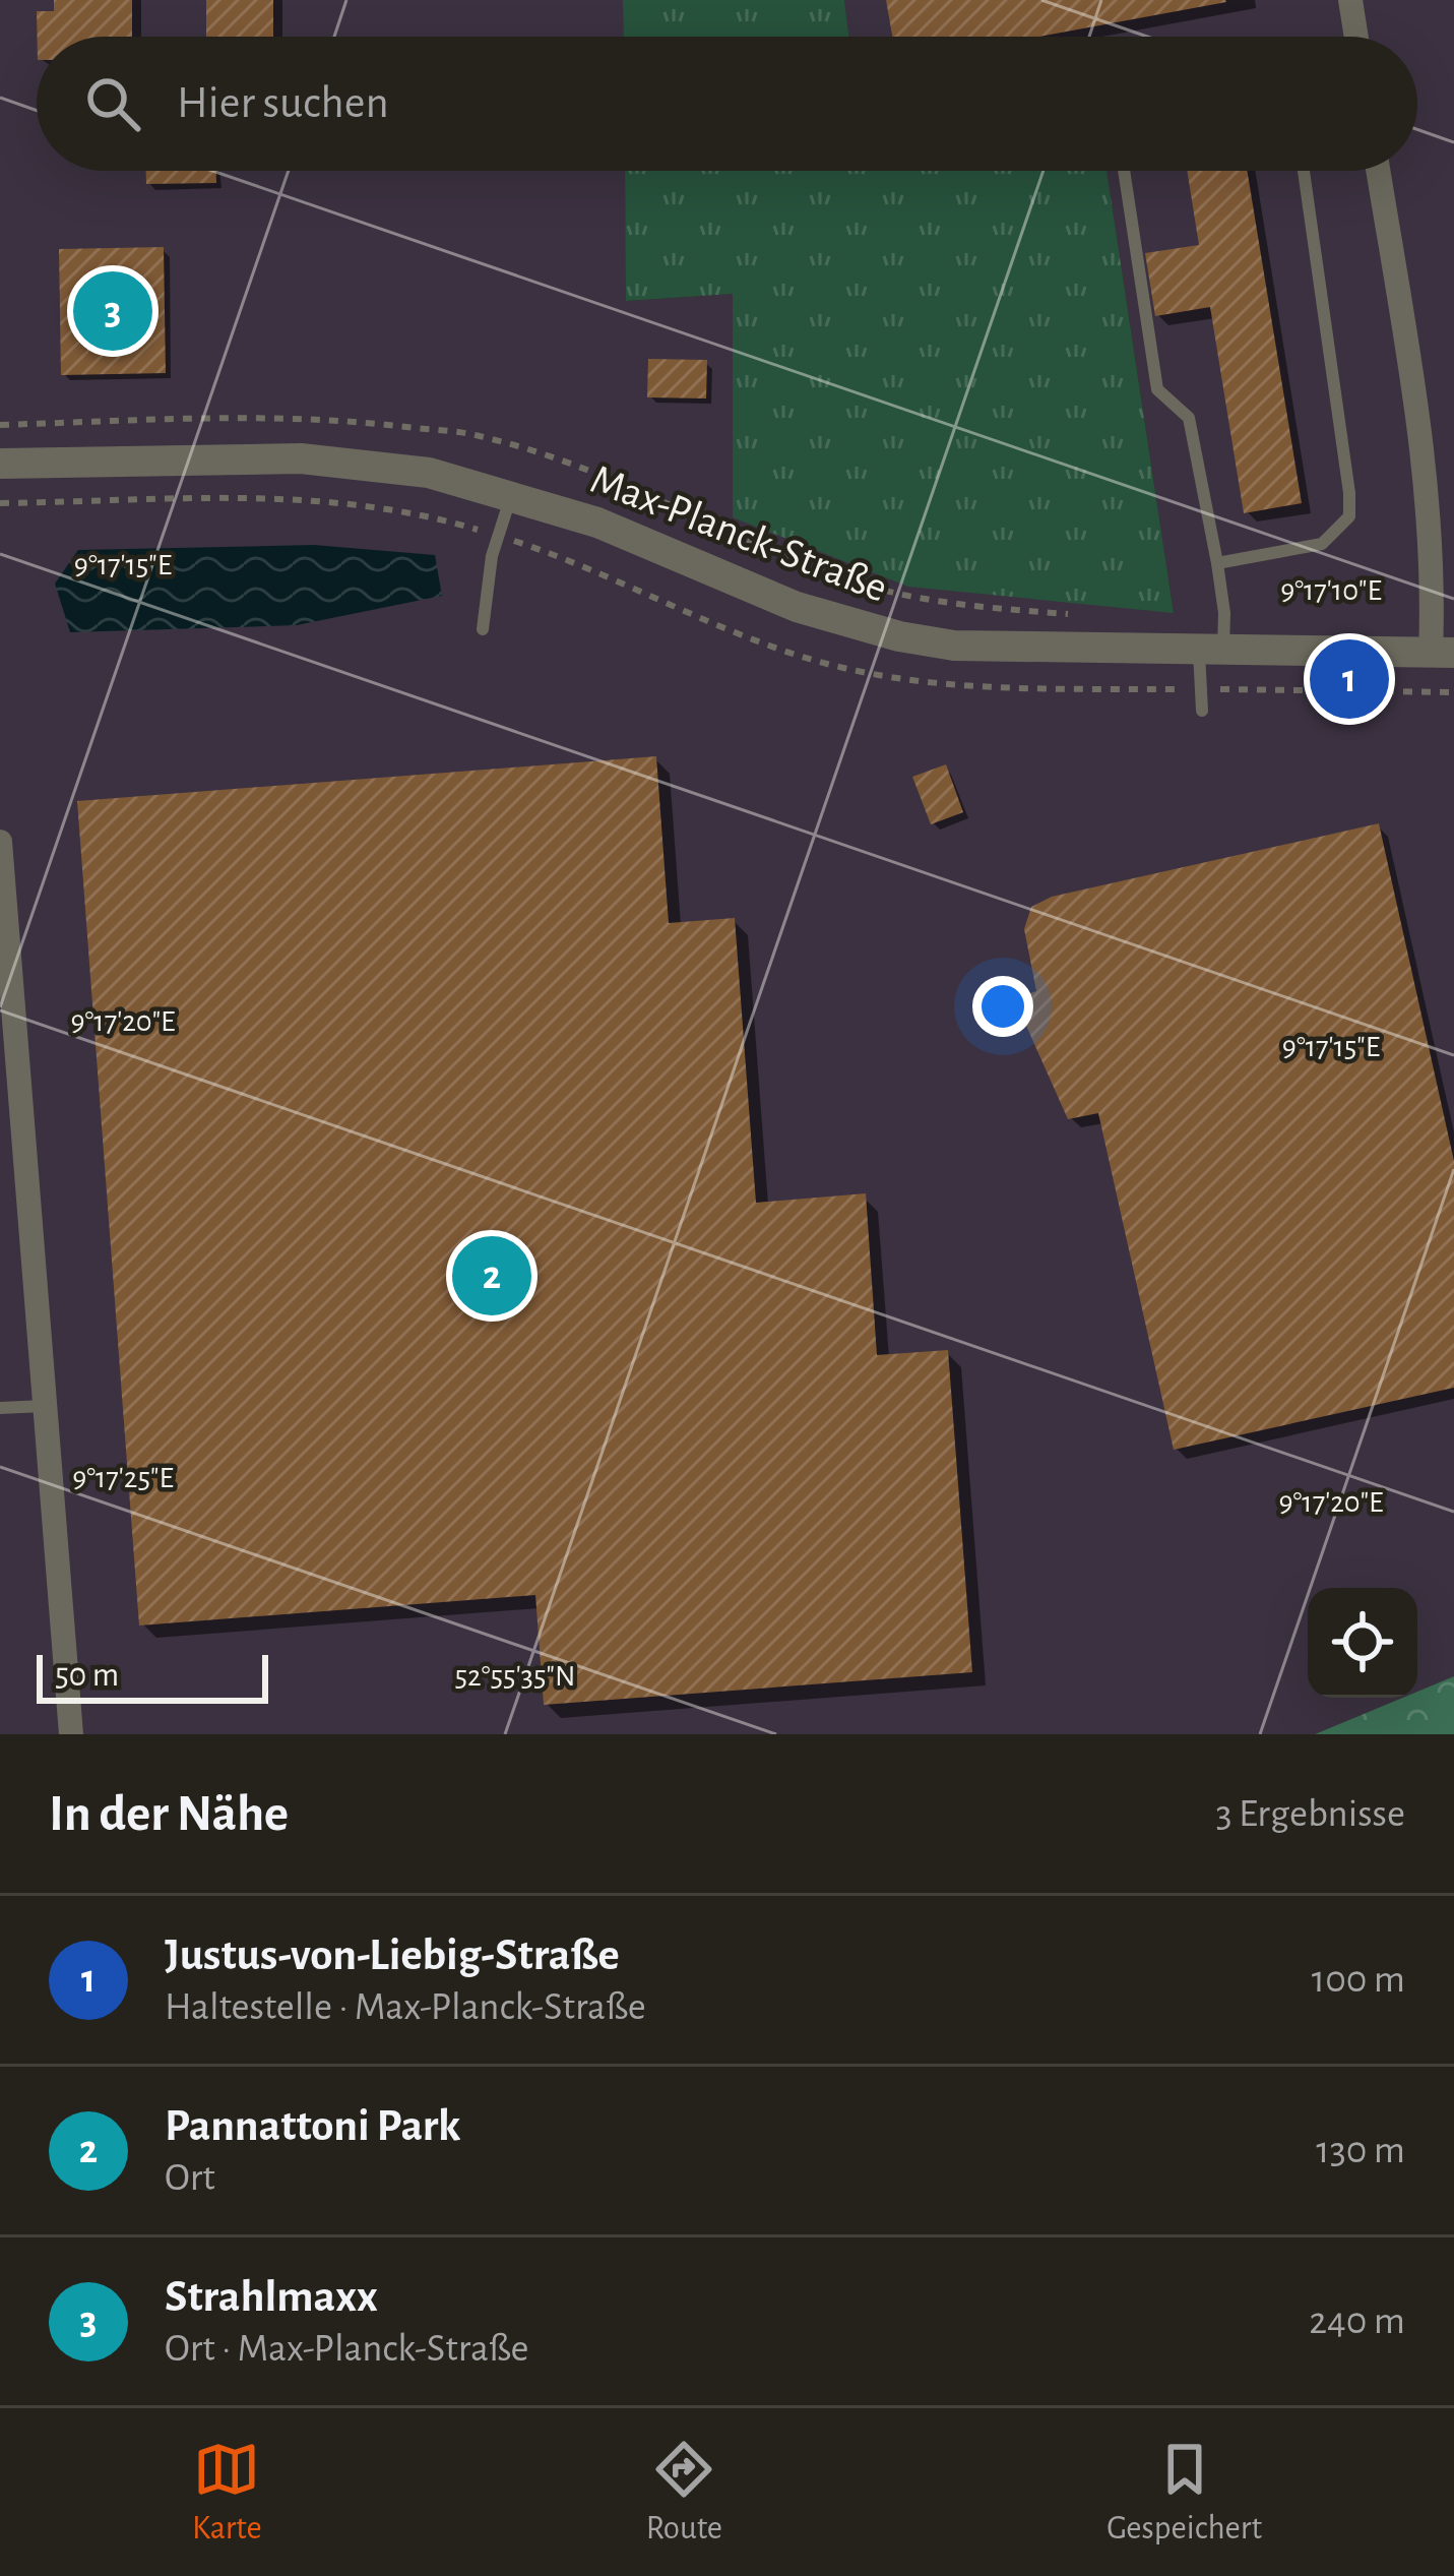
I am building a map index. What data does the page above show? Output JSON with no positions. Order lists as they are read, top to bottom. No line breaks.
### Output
{"streets":{"street":["Max-Planck-Straße"]},"scale_bar":"50 m","page":{"search":"Hier suchen","pins":["3","1","2"],"scale":"50 m","heading":["In der Nähe","3 Ergebnisse"],"list":[{"mark":"1","name":"Justus-von-Liebig-Straße","note":"Haltestelle · Max-Planck-Straße","value":"100 m"},{"mark":"2","name":"Pannattoni Park","note":"Ort","value":"130 m"},{"mark":"3","name":"Strahlmaxx","note":"Ort · Max-Planck-Straße","value":"240 m"}],"nav":["Karte","Route","Gespeichert"]},"coordinates":["9°17'15\"E","9°17'10\"E","9°17'20\"E","9°17'25\"E","52°55'35\"N"]}
